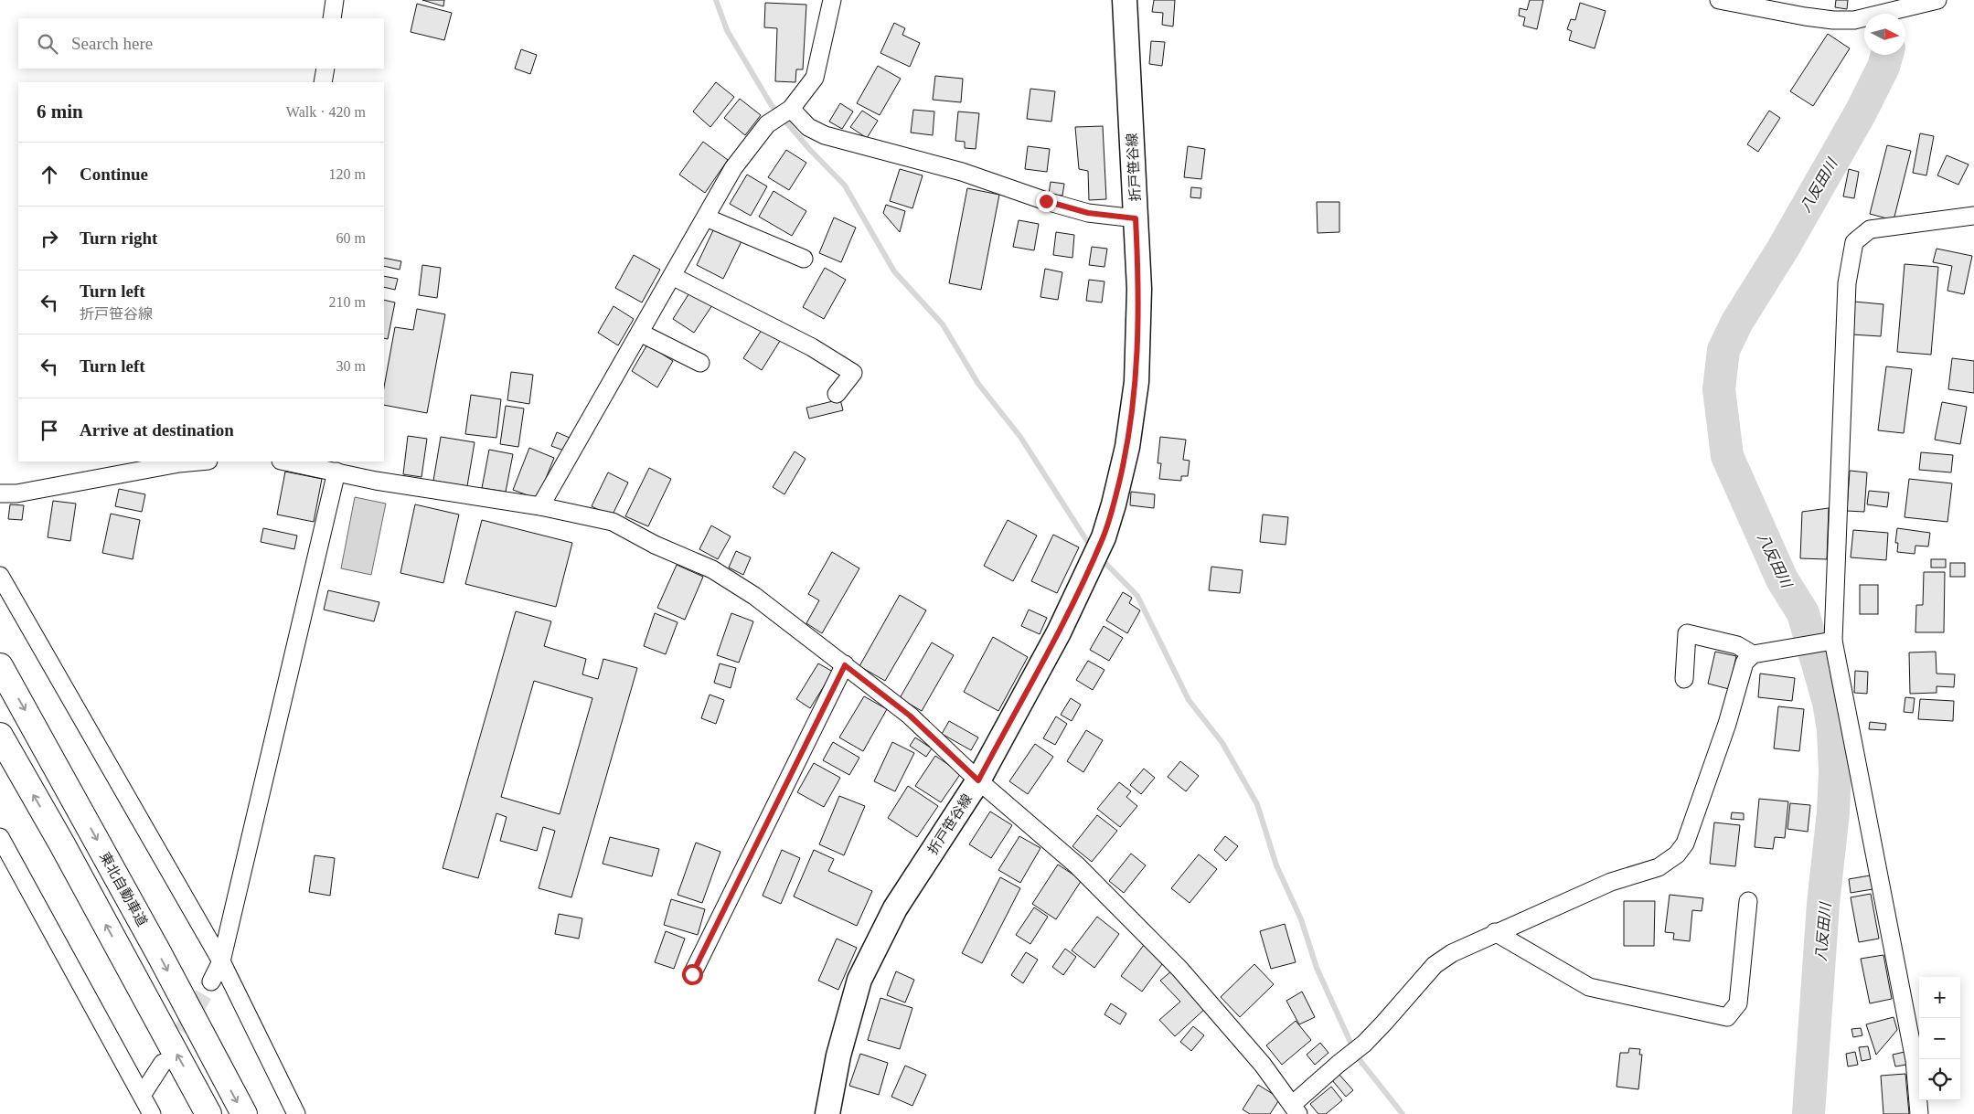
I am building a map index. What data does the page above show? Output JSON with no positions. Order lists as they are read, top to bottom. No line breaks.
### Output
{"streets":{"highway":["東北自動車道"],"main road":["折戸笹谷線"]},"water":["八反田川"],"north":"right","page":{"search":"Search here","heading":["6 min","Walk · 420 m"],"list":[["Continue","120 m"],["Turn right","60 m"],["Turn left","折戸笹谷線","210 m"],["Turn left","30 m"],"Arrive at destination"],"map_buttons":["+","−"]}}
